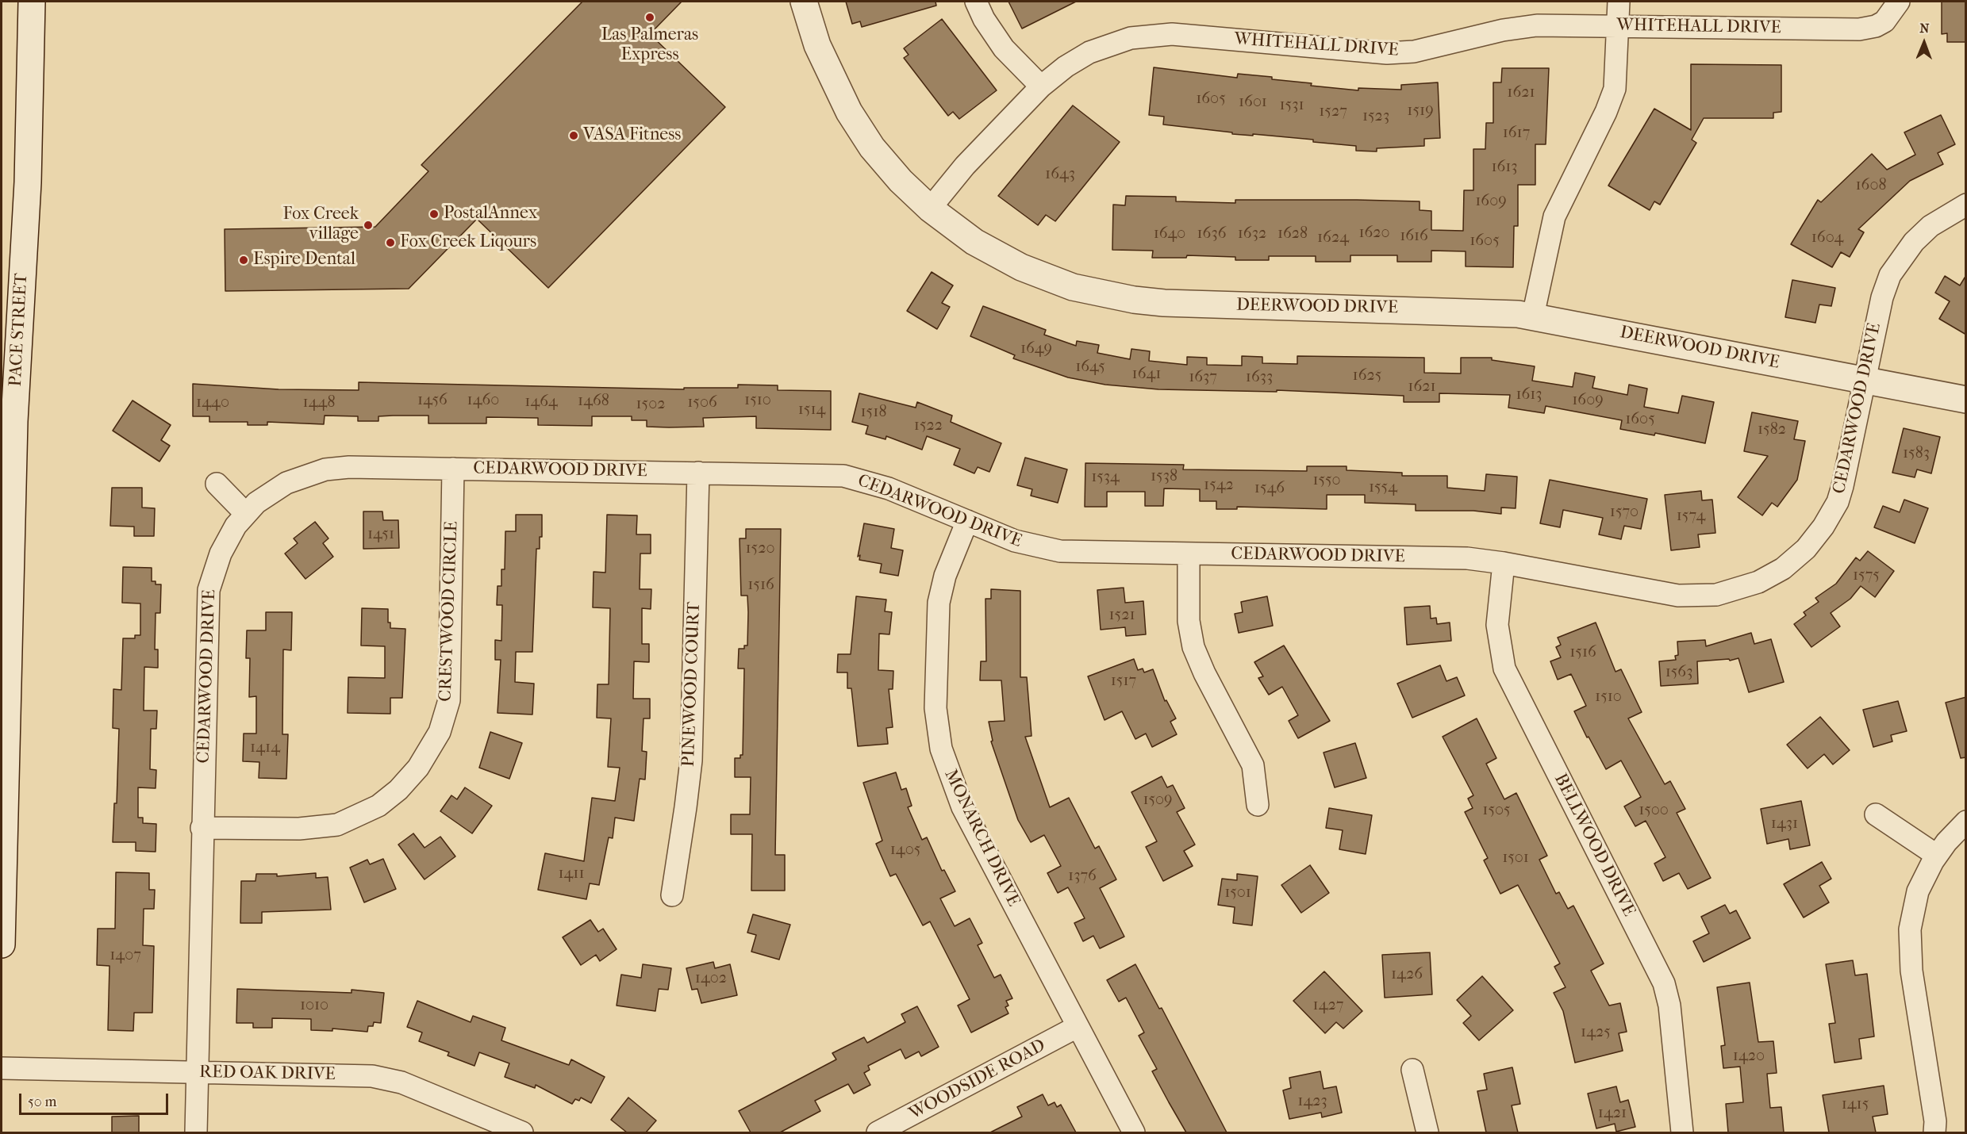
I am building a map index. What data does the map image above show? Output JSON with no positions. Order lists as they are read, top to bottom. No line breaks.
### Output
{"streets":{"street":["WHITEHALL DRIVE","DEERWOOD DRIVE","PACE STREET","CEDARWOOD DRIVE","CRESTWOOD CIRCLE","PINEWOOD COURT","MONARCH DRIVE","BELLWOOD DRIVE","RED OAK DRIVE","WOODSIDE ROAD"]},"crossings":[["WHITEHALL DRIVE","DEERWOOD DRIVE"],["DEERWOOD DRIVE","CEDARWOOD DRIVE"],["CEDARWOOD DRIVE","CRESTWOOD CIRCLE"],["CEDARWOOD DRIVE","PINEWOOD COURT"],["CEDARWOOD DRIVE","MONARCH DRIVE"],["CEDARWOOD DRIVE","BELLWOOD DRIVE"],["CEDARWOOD DRIVE","RED OAK DRIVE"],["MONARCH DRIVE","WOODSIDE ROAD"]],"places":["Las Palmeras Express","VASA Fitness","PostalAnnex","Fox Creek village","Fox Creek Liqours","Espire Dental"],"house_numbers":["1621","1605","1601","1531","1519","1527","1523","1617","1613","1643","1608","1609","1620","1640","1636","1632","1628","1616","1624","1604","1605","1649","1645","1641","1625","1637","1633","1621","1613","1456","1460","1510","1609","1468","1464","1440","1448","1506","1502","1514","1518","1605","1522","1582","1583","1538","1534","1550","1542","1554","1546","1570","1574","1451","1520","1575","1516","1521","1516","1563","1517","1510","1414","1509","1505","1500","1431","1405","1501","1411","1376","1501","1407","1426","1402","1010","1427","1425","1420","1423","1415","1421"],"scale_bar":"50 m","north":"top"}
